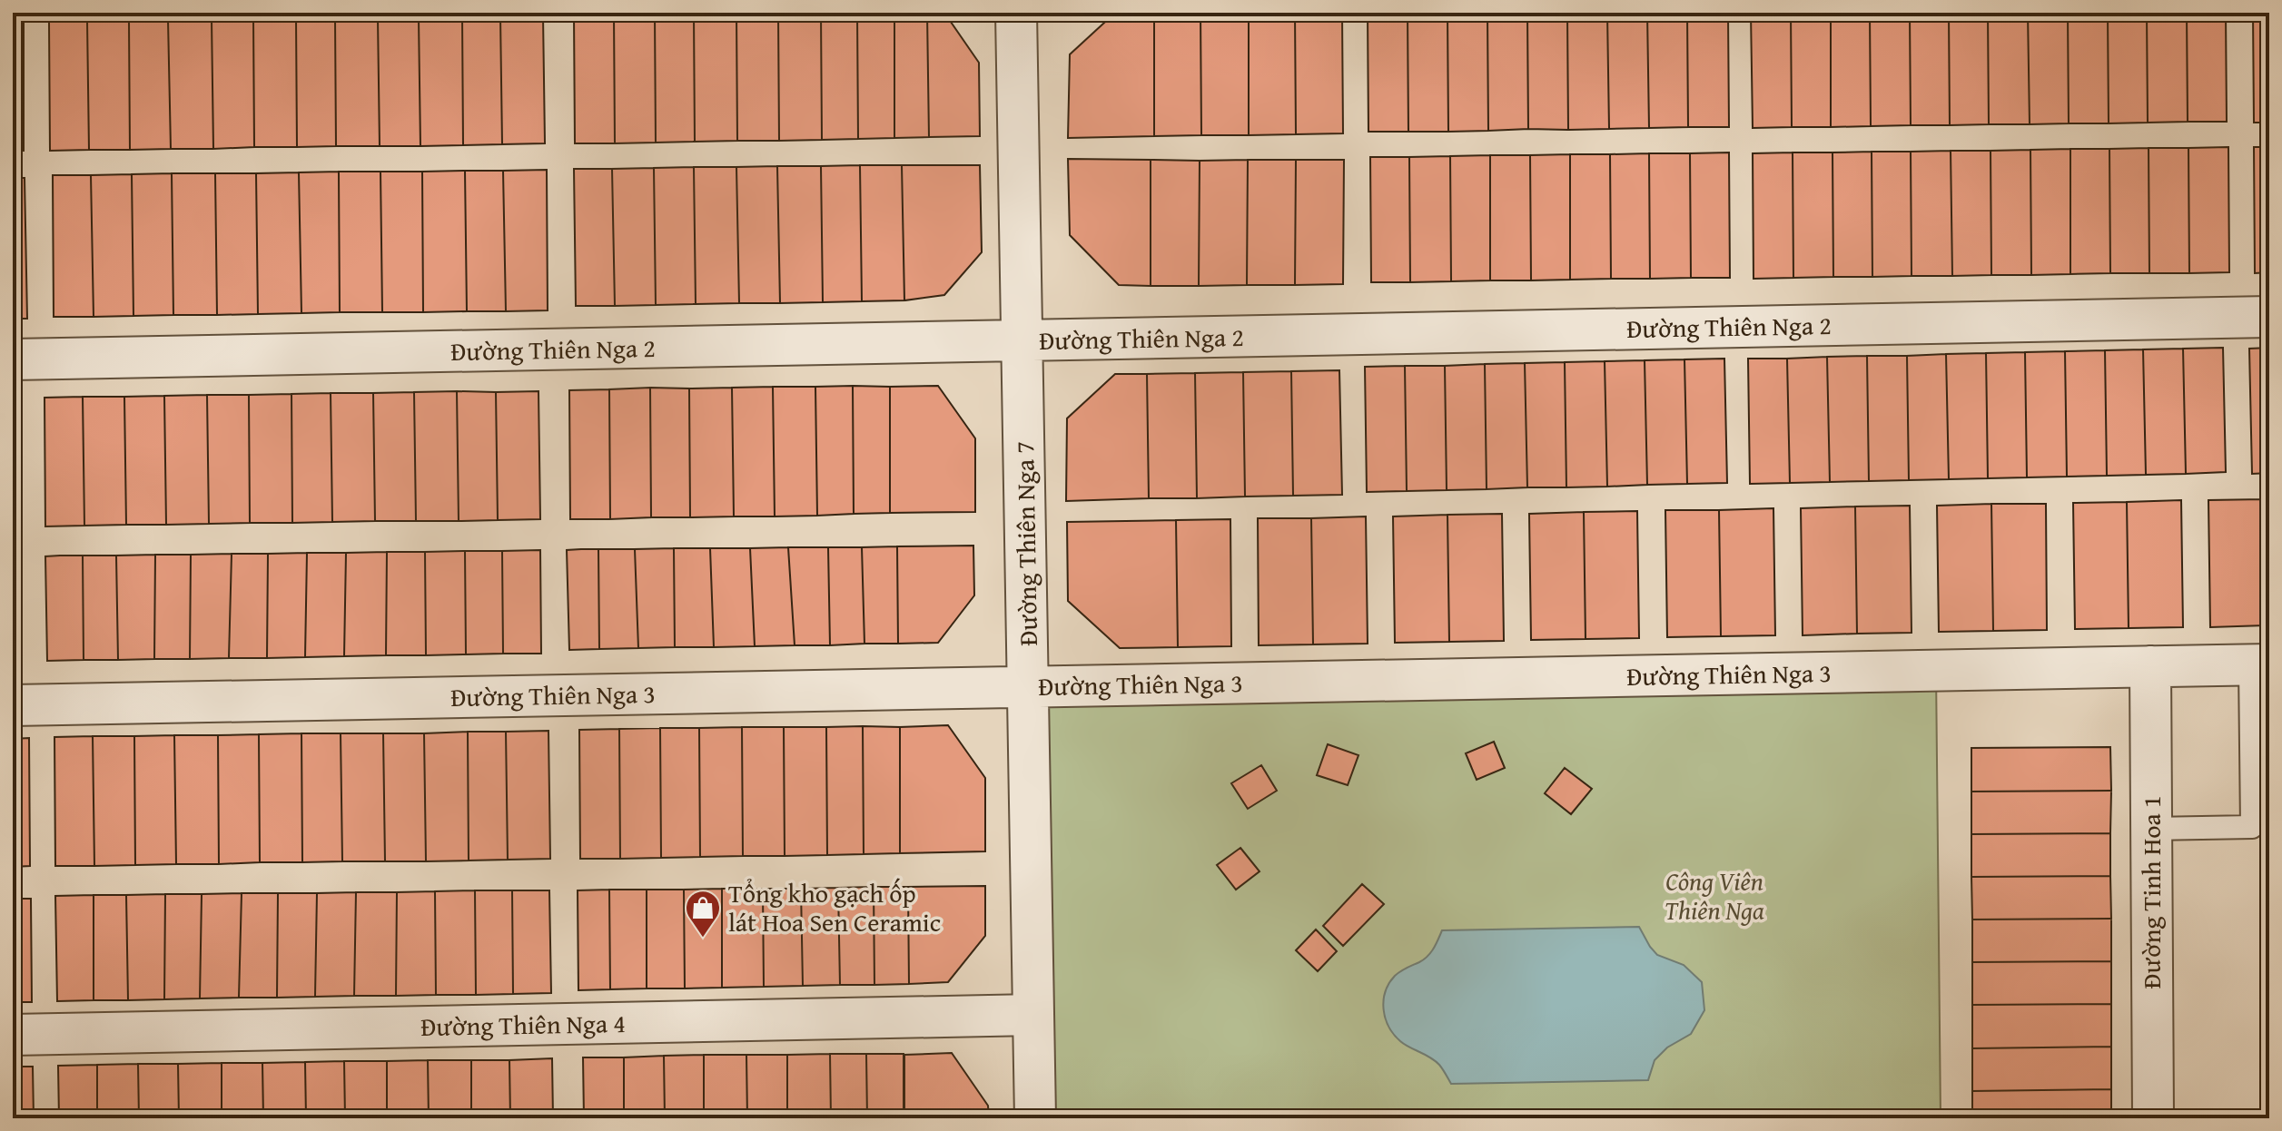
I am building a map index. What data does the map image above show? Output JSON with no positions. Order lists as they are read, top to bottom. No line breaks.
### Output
{"streets":{"street":["Đường Thiên Nga 2","Đường Thiên Nga 7","Đường Thiên Nga 3","Đường Tinh Hoa 1","Đường Thiên Nga 4"]},"crossings":[["Đường Thiên Nga 2","Đường Thiên Nga 7"],["Đường Thiên Nga 7","Đường Thiên Nga 3"],["Đường Thiên Nga 7","Đường Thiên Nga 4"],["Đường Thiên Nga 3","Đường Tinh Hoa 1"]],"parks":["Công Viên Thiên Nga"],"places":{"shop":["Tổng kho gạch ốp lát Hoa Sen Ceramic"]}}
